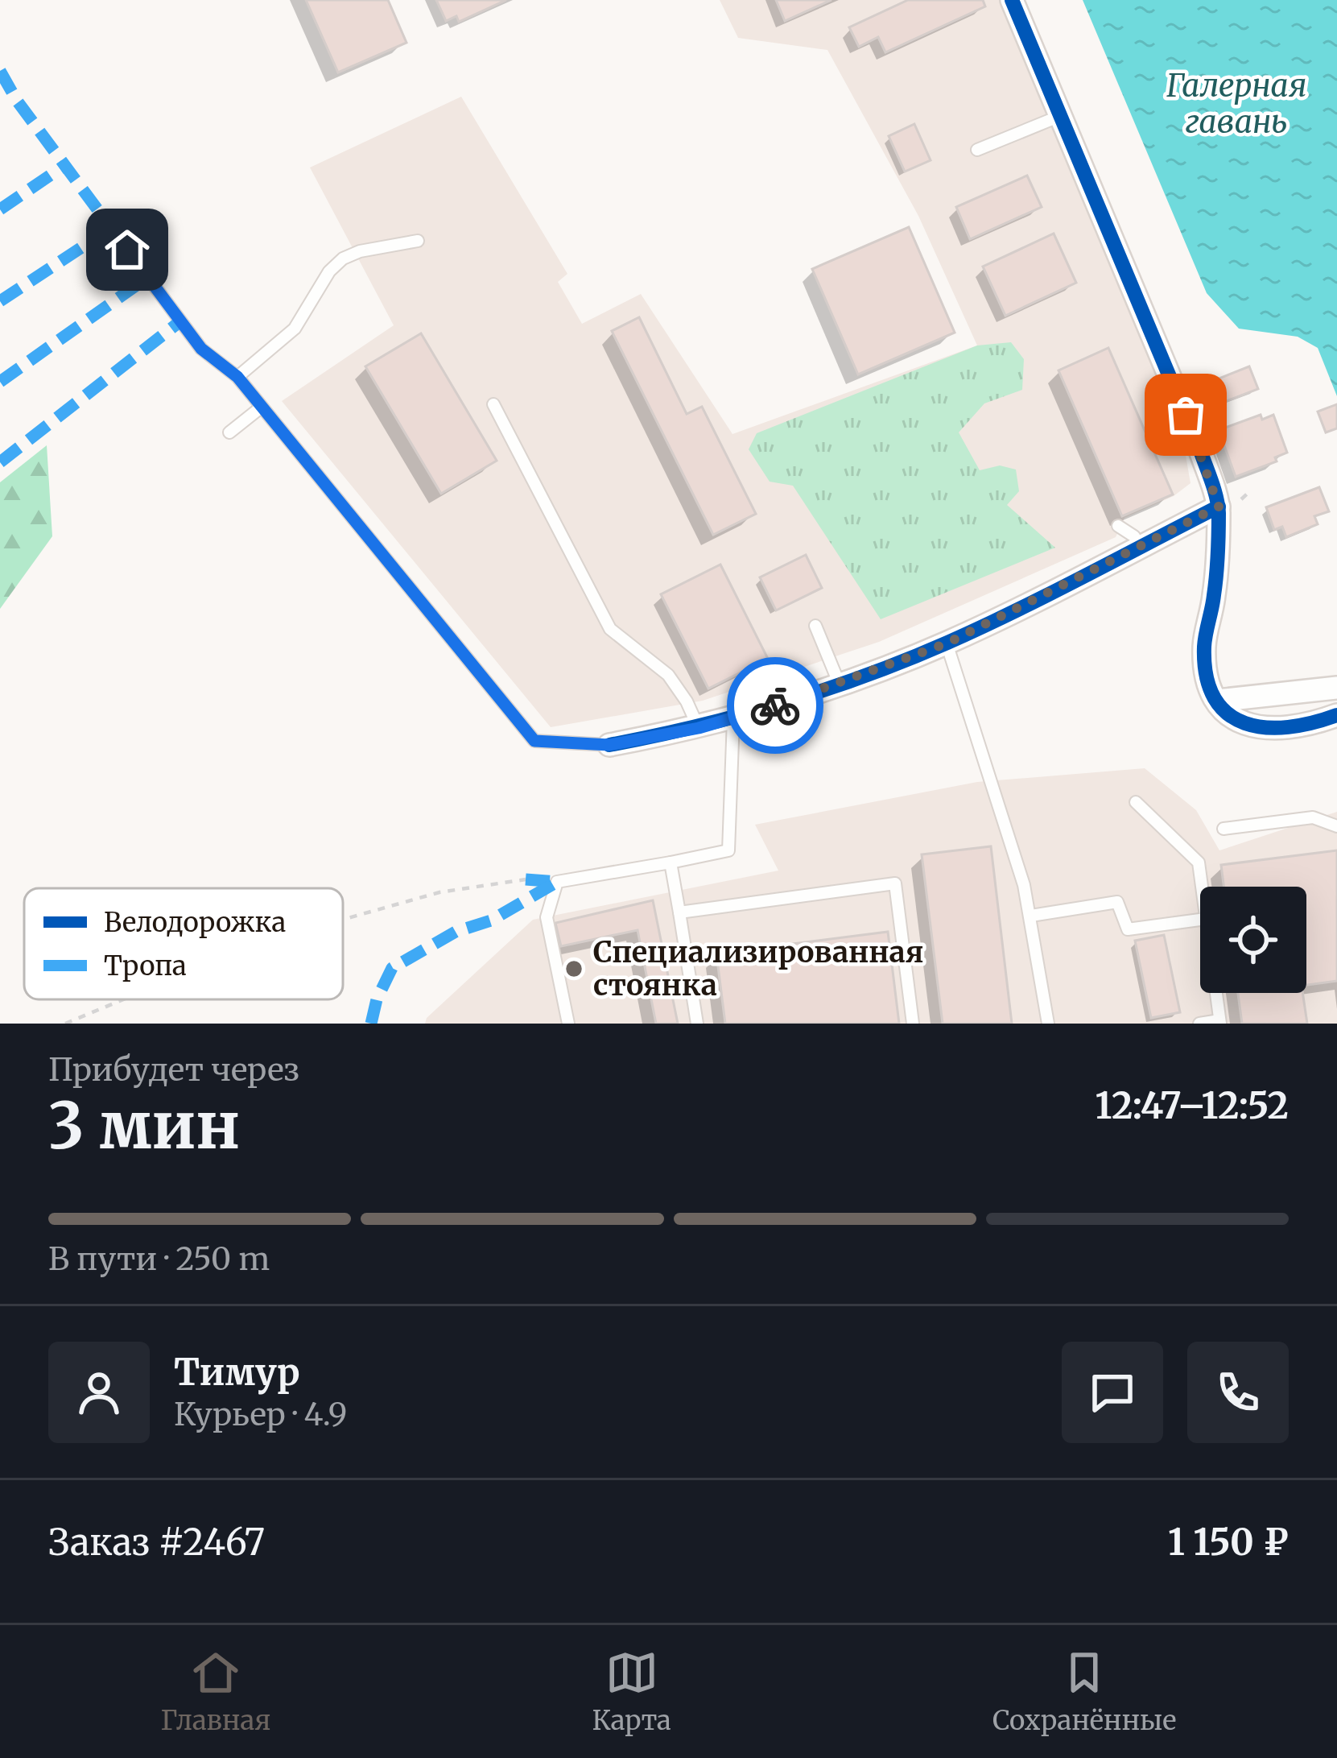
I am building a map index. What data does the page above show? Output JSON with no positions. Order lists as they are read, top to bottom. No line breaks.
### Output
{"water":["Галерная гавань"],"places":["Специализированная стоянка"],"legend":["Велодорожка","Тропа"],"page":{"heading":["3 мин","Прибудет через","12:47–12:52"],"panel":["Тимур","Курьер · 4.9","Заказ #2467","1 150 ₽"],"bar":"В пути · 250 m","tabs":["Главная","Карта","Сохранённые"]}}
